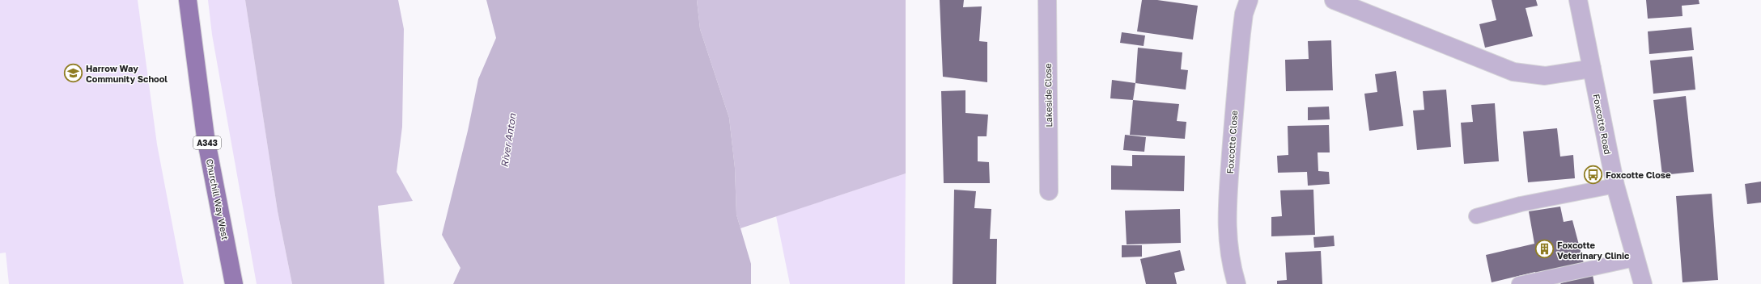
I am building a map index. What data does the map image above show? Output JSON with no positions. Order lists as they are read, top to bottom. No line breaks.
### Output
{"streets":{"main road":["A343","Churchill Way West"],"street":["Lakeside Close","Foxcotte Road","Foxcotte Close"]},"water":["River Anton"],"places":{"school or university":["Harrow Way Community School"],"bus stop":["Foxcotte Close"],"building":["Foxcotte Veterinary Clinic"]}}
